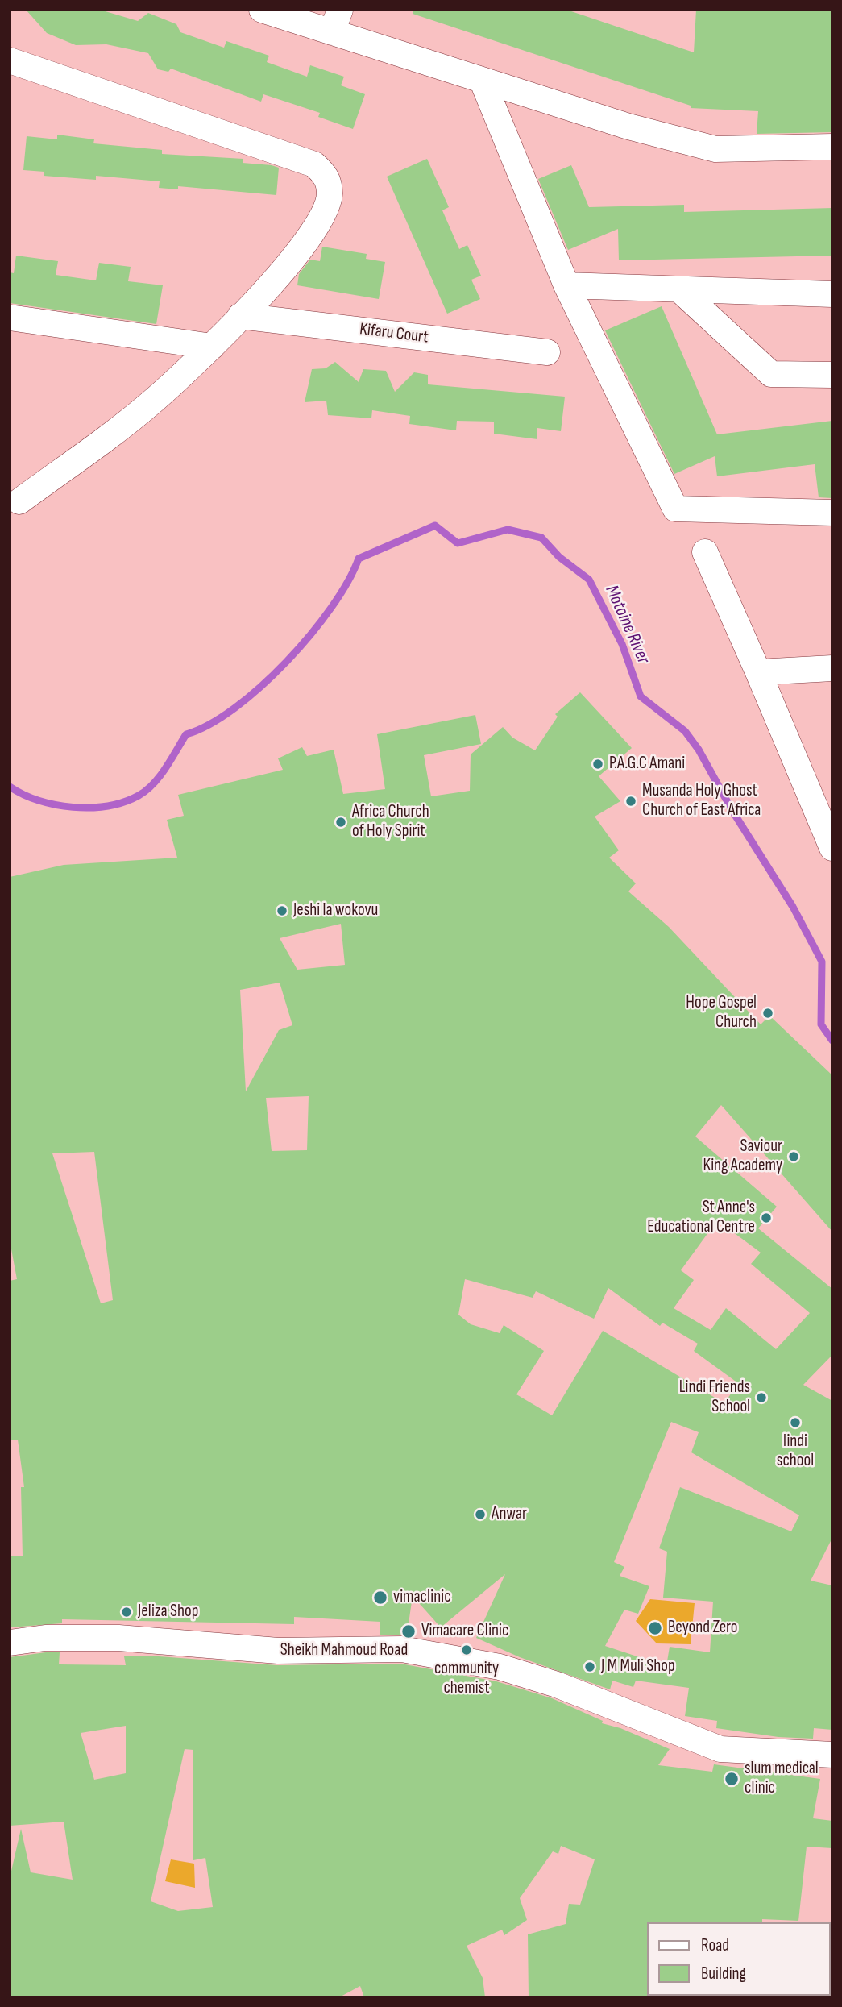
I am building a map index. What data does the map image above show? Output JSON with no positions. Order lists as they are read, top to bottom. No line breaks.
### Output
{"streets":{"street":["Kifaru Court","Sheikh Mahmoud Road"]},"water":["Motoine River"],"places":["P.A.G.C Amani","Musanda Holy Ghost Church of East Africa","Africa Church of Holy Spirit","Jeshi la wokovu","Hope Gospel Church","Saviour King Academy","St Anne's Educational Centre","Lindi Friends School","lindi school","Anwar","vimaclinic","Jeliza Shop","Beyond Zero","Vimacare Clinic","community chemist","J M Muli Shop","slum medical clinic"],"legend":["Road","Building"]}
